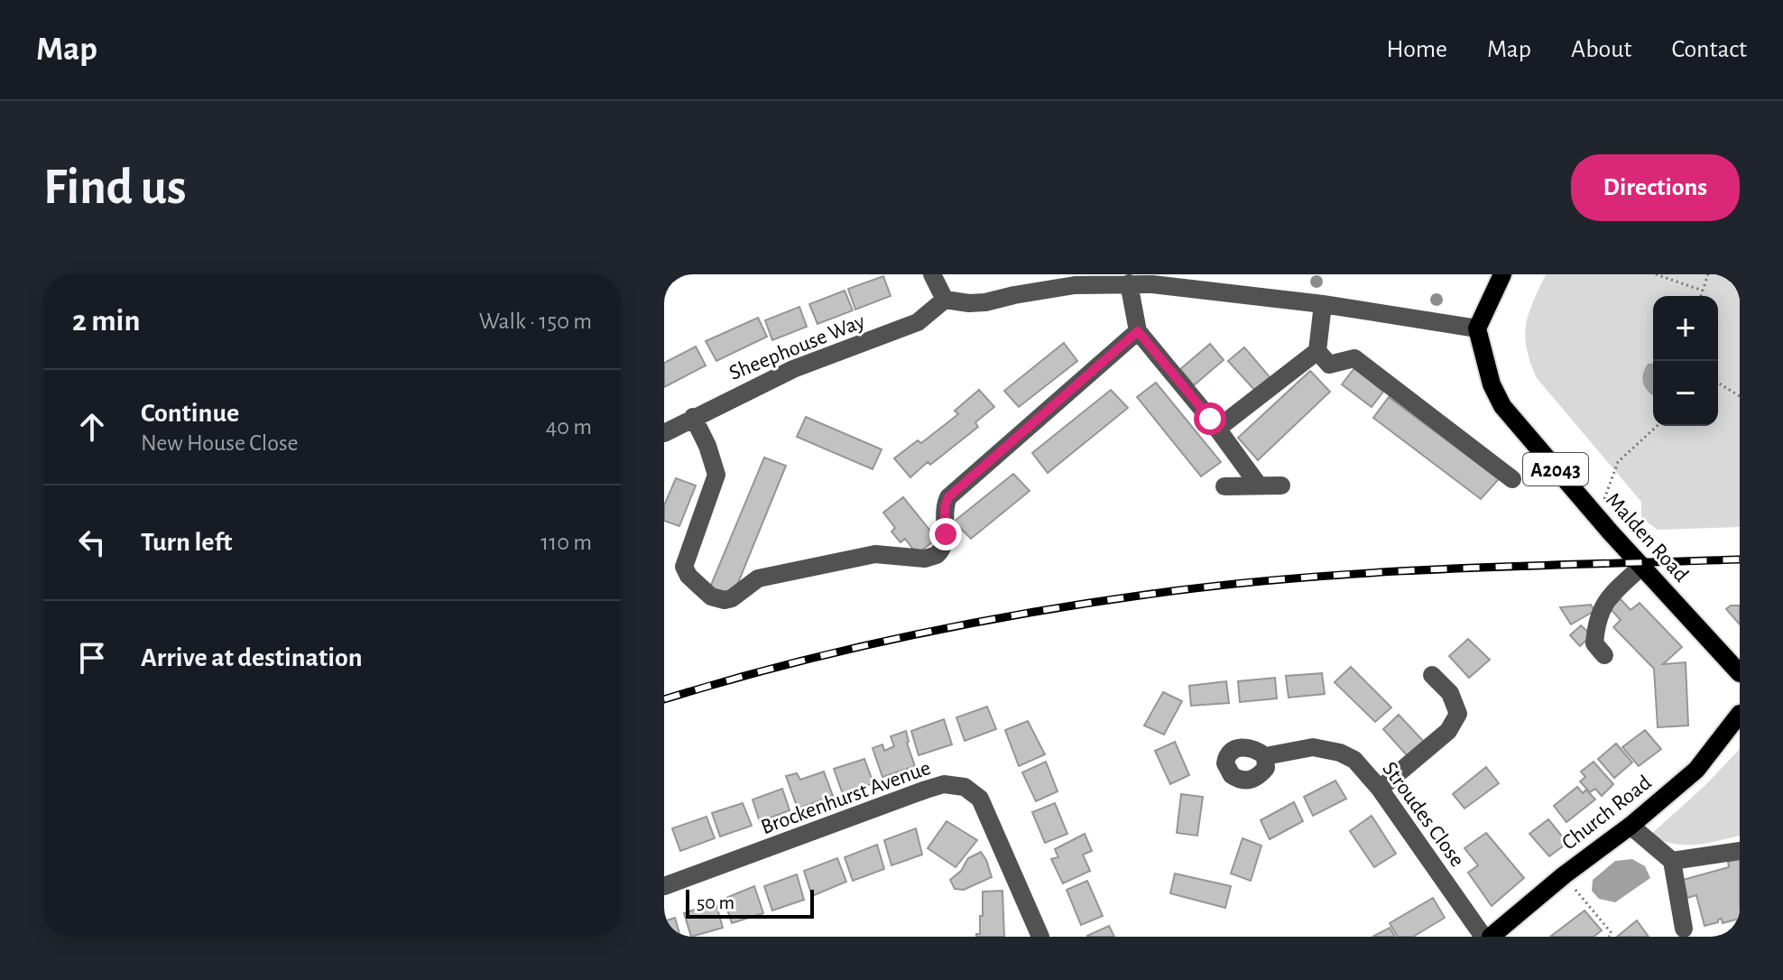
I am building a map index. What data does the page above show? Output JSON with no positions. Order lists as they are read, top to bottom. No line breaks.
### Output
{"streets":{"main road":["A2043","Malden Road","Church Road"],"street":["Sheephouse Way","Brockenhurst Avenue","Stroudes Close"]},"scale_bar":"50 m","page":{"header":"Map","nav":["Home","Map","About","Contact"],"buttons":"Directions","title":"Find us","heading":["2 min","Walk · 150 m"],"map_buttons":["+","−"],"list":[["Continue","New House Close","40 m"],["Turn left","110 m"],"Arrive at destination"],"scale":"50 m"}}
